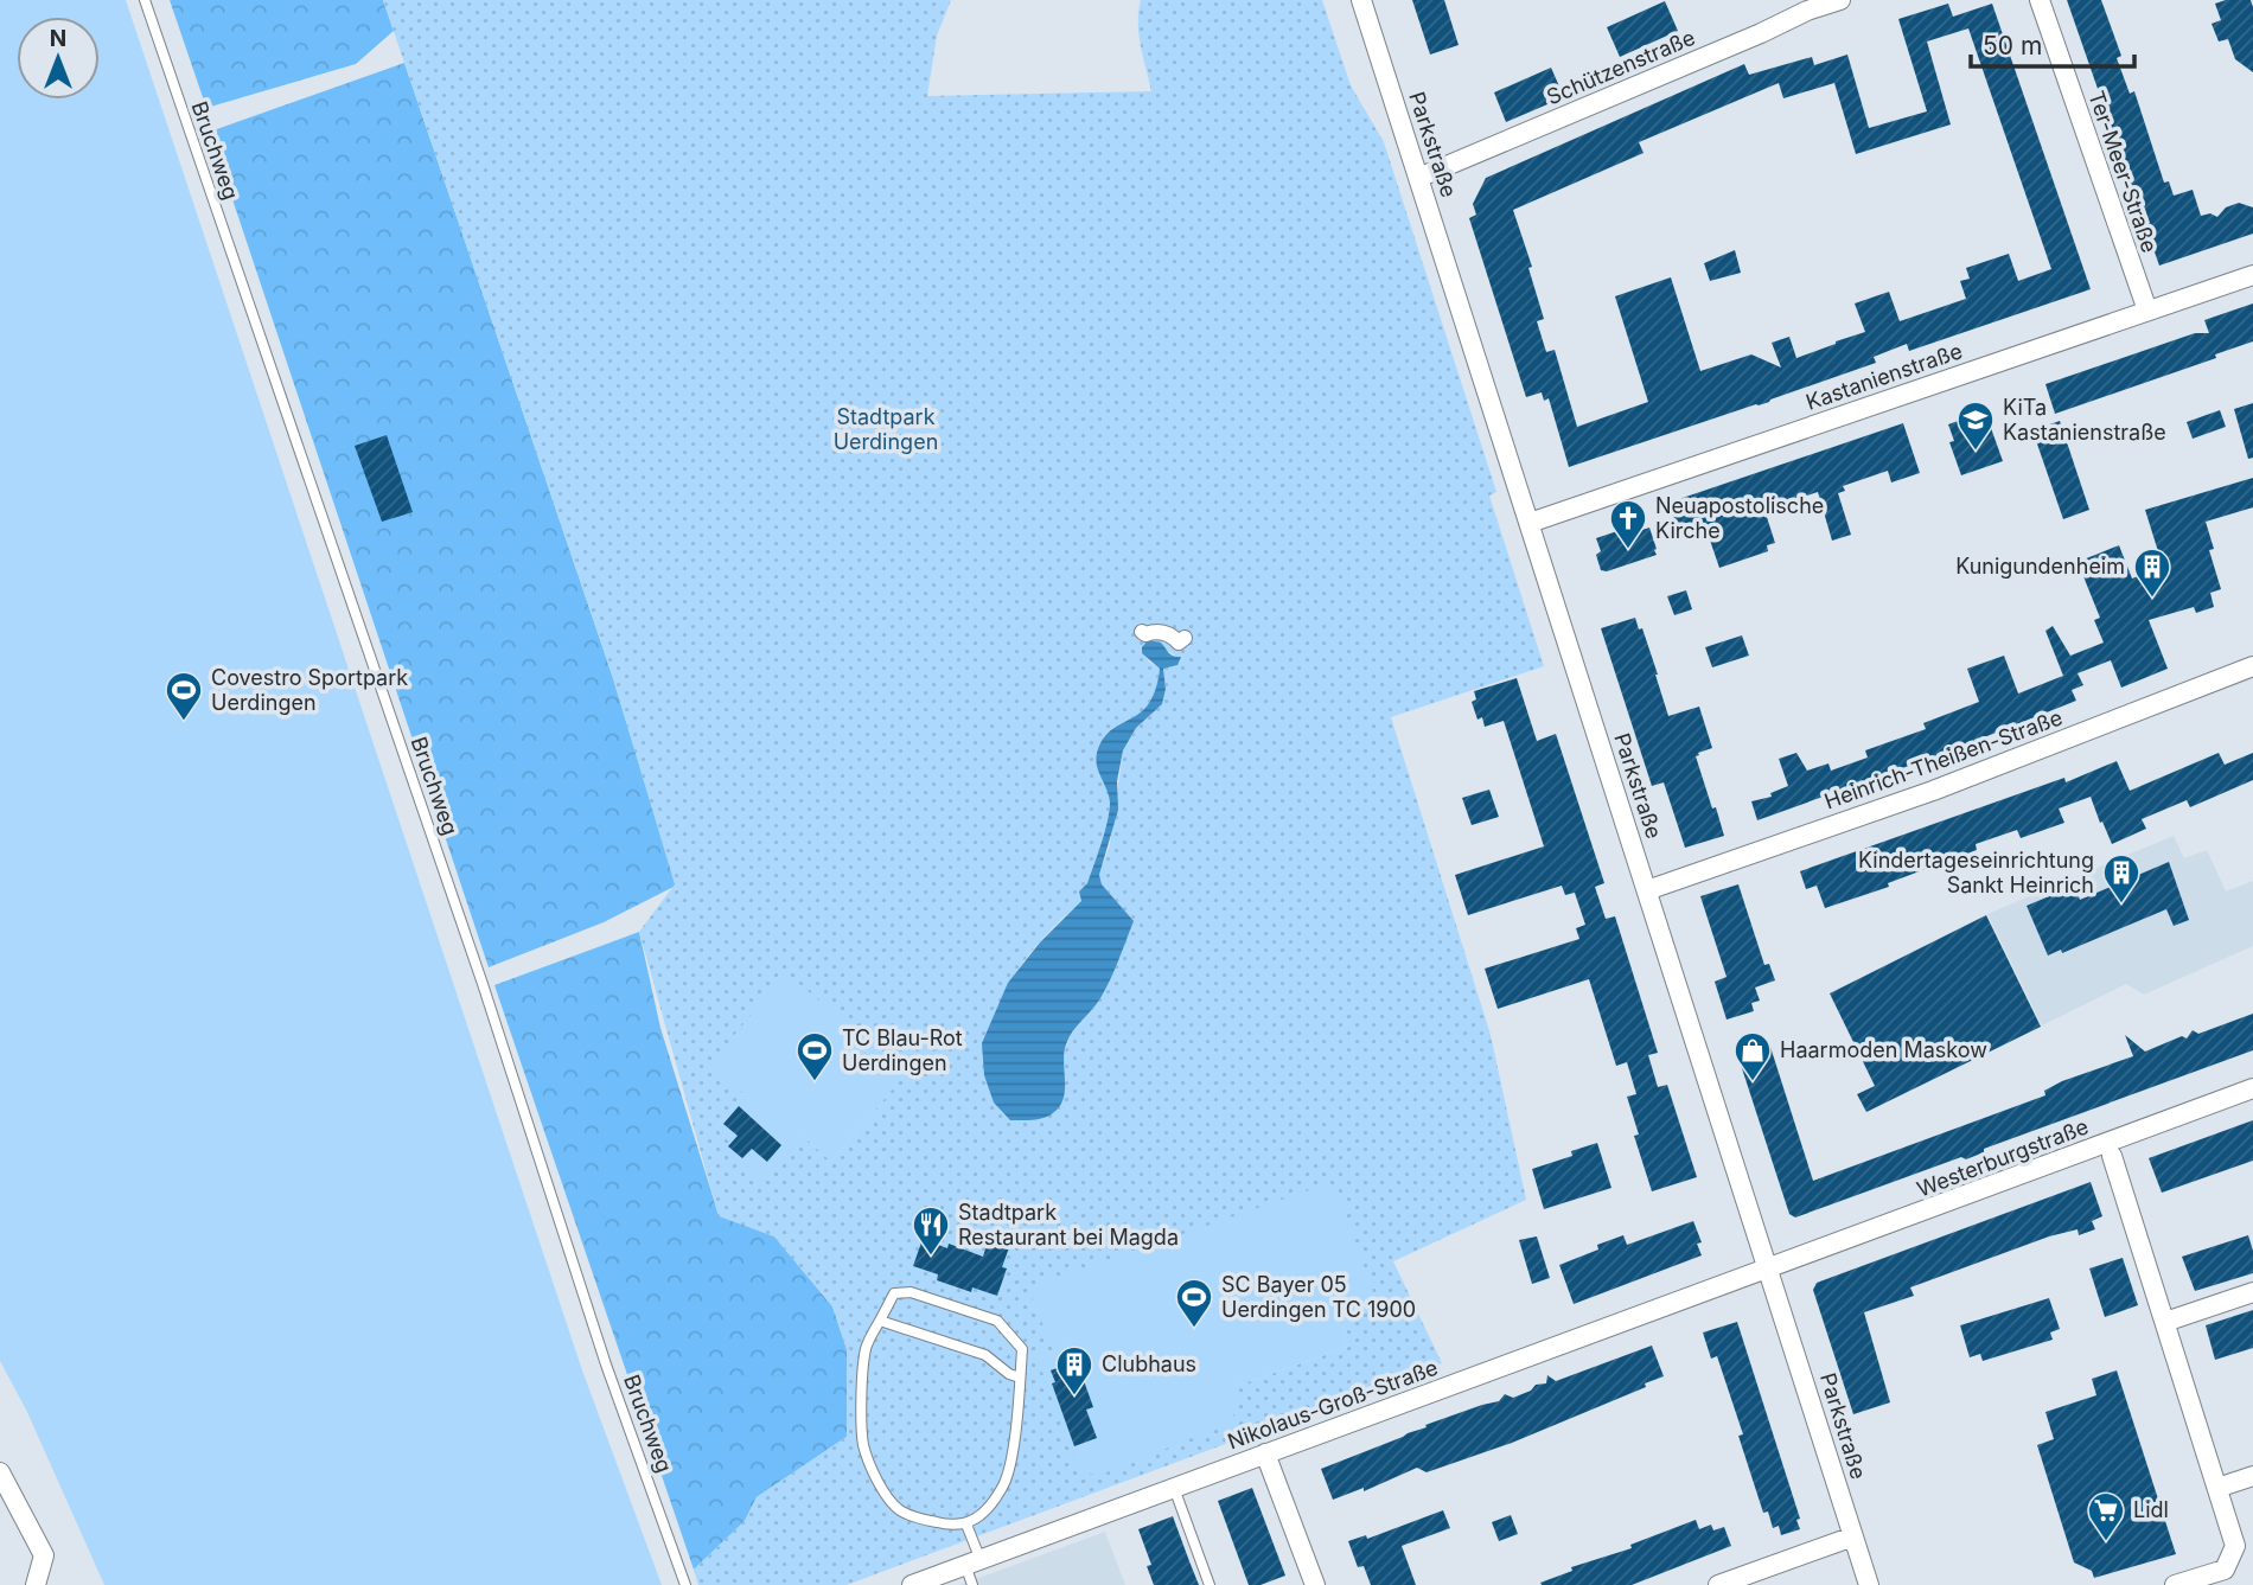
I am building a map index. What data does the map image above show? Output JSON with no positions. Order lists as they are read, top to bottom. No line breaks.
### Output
{"streets":{"street":["Schützenstraße","Parkstraße","Ter-Meer-Straße","Kastanienstraße","Heinrich-Theißen-Straße","Westerburgstraße","Nikolaus-Groß-Straße"],"lane":["Bruchweg"]},"crossings":[["Schützenstraße","Parkstraße"],["Parkstraße","Kastanienstraße"],["Parkstraße","Heinrich-Theißen-Straße"],["Parkstraße","Westerburgstraße"],["Parkstraße","Nikolaus-Groß-Straße"],["Ter-Meer-Straße","Kastanienstraße"],["Westerburgstraße","Nikolaus-Groß-Straße"]],"parks":["Stadtpark Uerdingen"],"places":{"school or university":["KiTa Kastanienstraße"],"church":["Neuapostolische Kirche"],"building":["Kunigundenheim","Kindertageseinrichtung Sankt Heinrich","Clubhaus"],"sports":["Covestro Sportpark Uerdingen","TC Blau-Rot Uerdingen","SC Bayer 05 Uerdingen TC 1900"],"shop":["Haarmoden Maskow"],"restaurant":["Stadtpark Restaurant bei Magda"],"supermarket":["Lidl"]},"scale_bar":"50 m","north":"top"}
